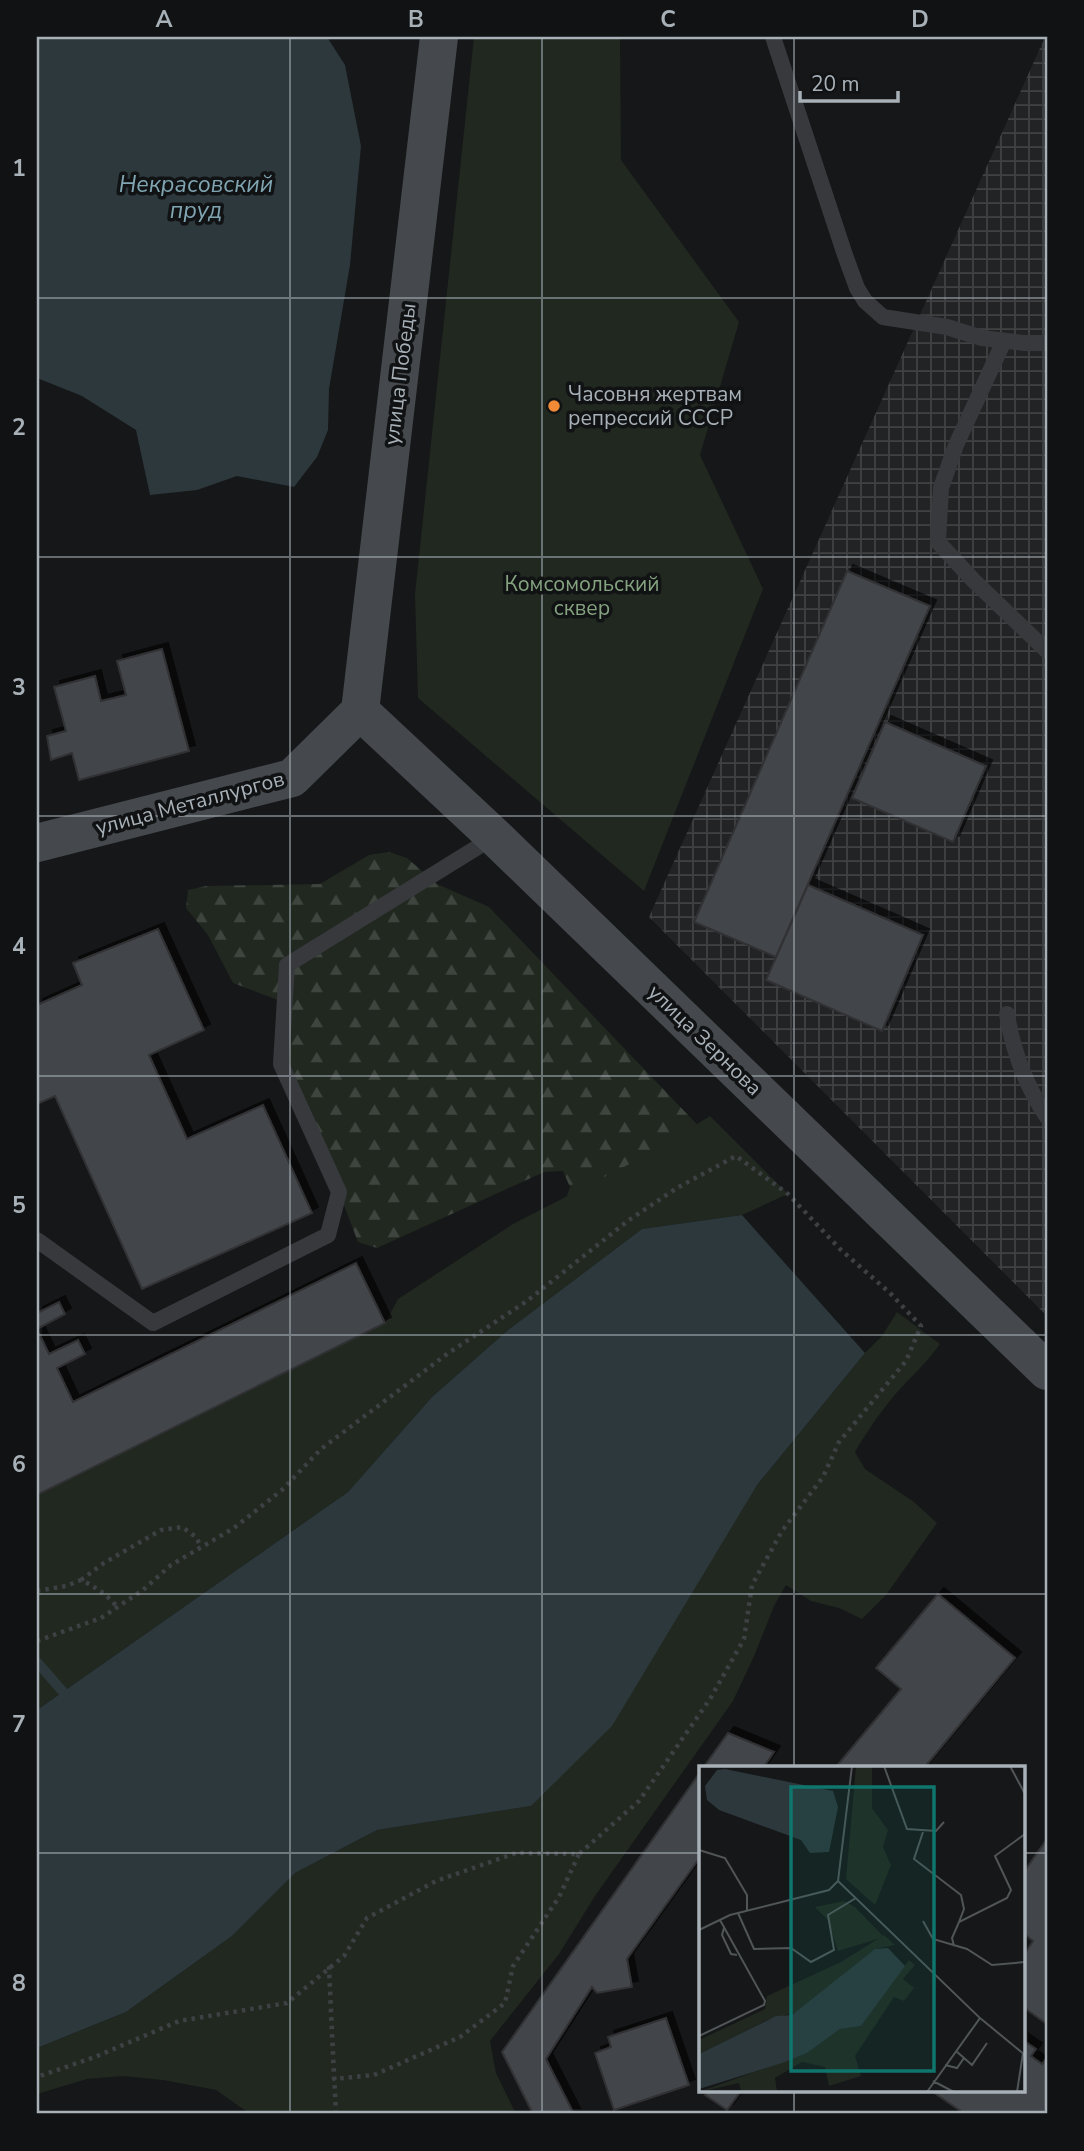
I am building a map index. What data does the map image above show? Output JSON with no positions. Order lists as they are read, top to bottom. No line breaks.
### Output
{"streets":{"main road":["улица Победы","улица Металлургов","улица Зернова"]},"crossings":[["улица Победы","улица Металлургов"],["улица Победы","улица Зернова"],["улица Металлургов","улица Зернова"]],"water":["Некрасовский пруд"],"parks":["Комсомольский сквер"],"places":["Часовня жертвам репрессий СССР"],"scale_bar":"20 m","grid":{"columns":["A","B","C","D"],"rows":["1","2","3","4","5","6","7","8"]}}
